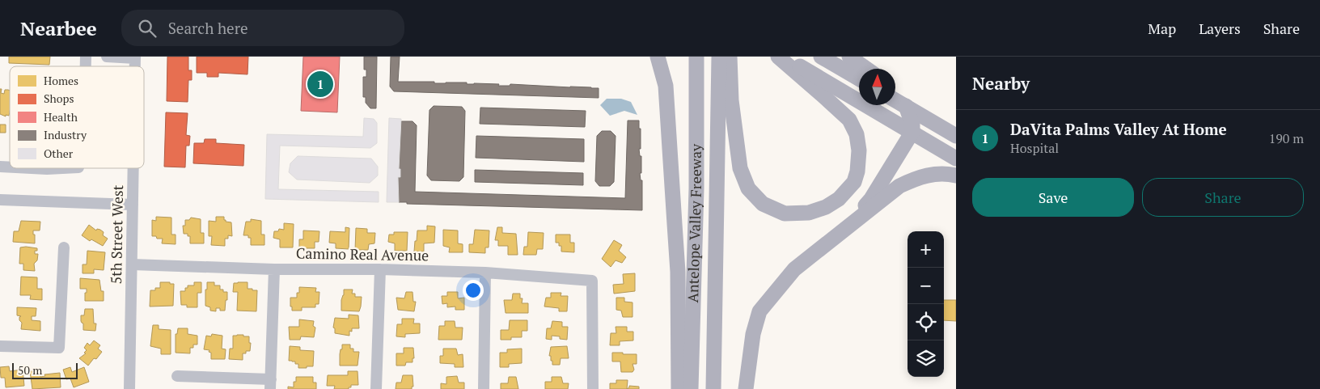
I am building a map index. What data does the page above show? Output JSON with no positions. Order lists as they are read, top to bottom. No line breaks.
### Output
{"streets":{"highway":["Antelope Valley Freeway"],"street":["5th Street West","Camino Real Avenue"]},"crossings":[["5th Street West","Camino Real Avenue"]],"legend":["Homes","Shops","Health","Industry","Other"],"scale_bar":"50 m","north":"top","page":{"header":"Nearbee","search":"Search here","nav":["Map","Layers","Share"],"heading":"Nearby","pins":"1","list":[{"mark":"1","name":"DaVita Palms Valley At Home","note":"Hospital","value":"190 m"}],"buttons":["Save","Share"],"map_buttons":["+","−"],"scale":"50 m"}}
